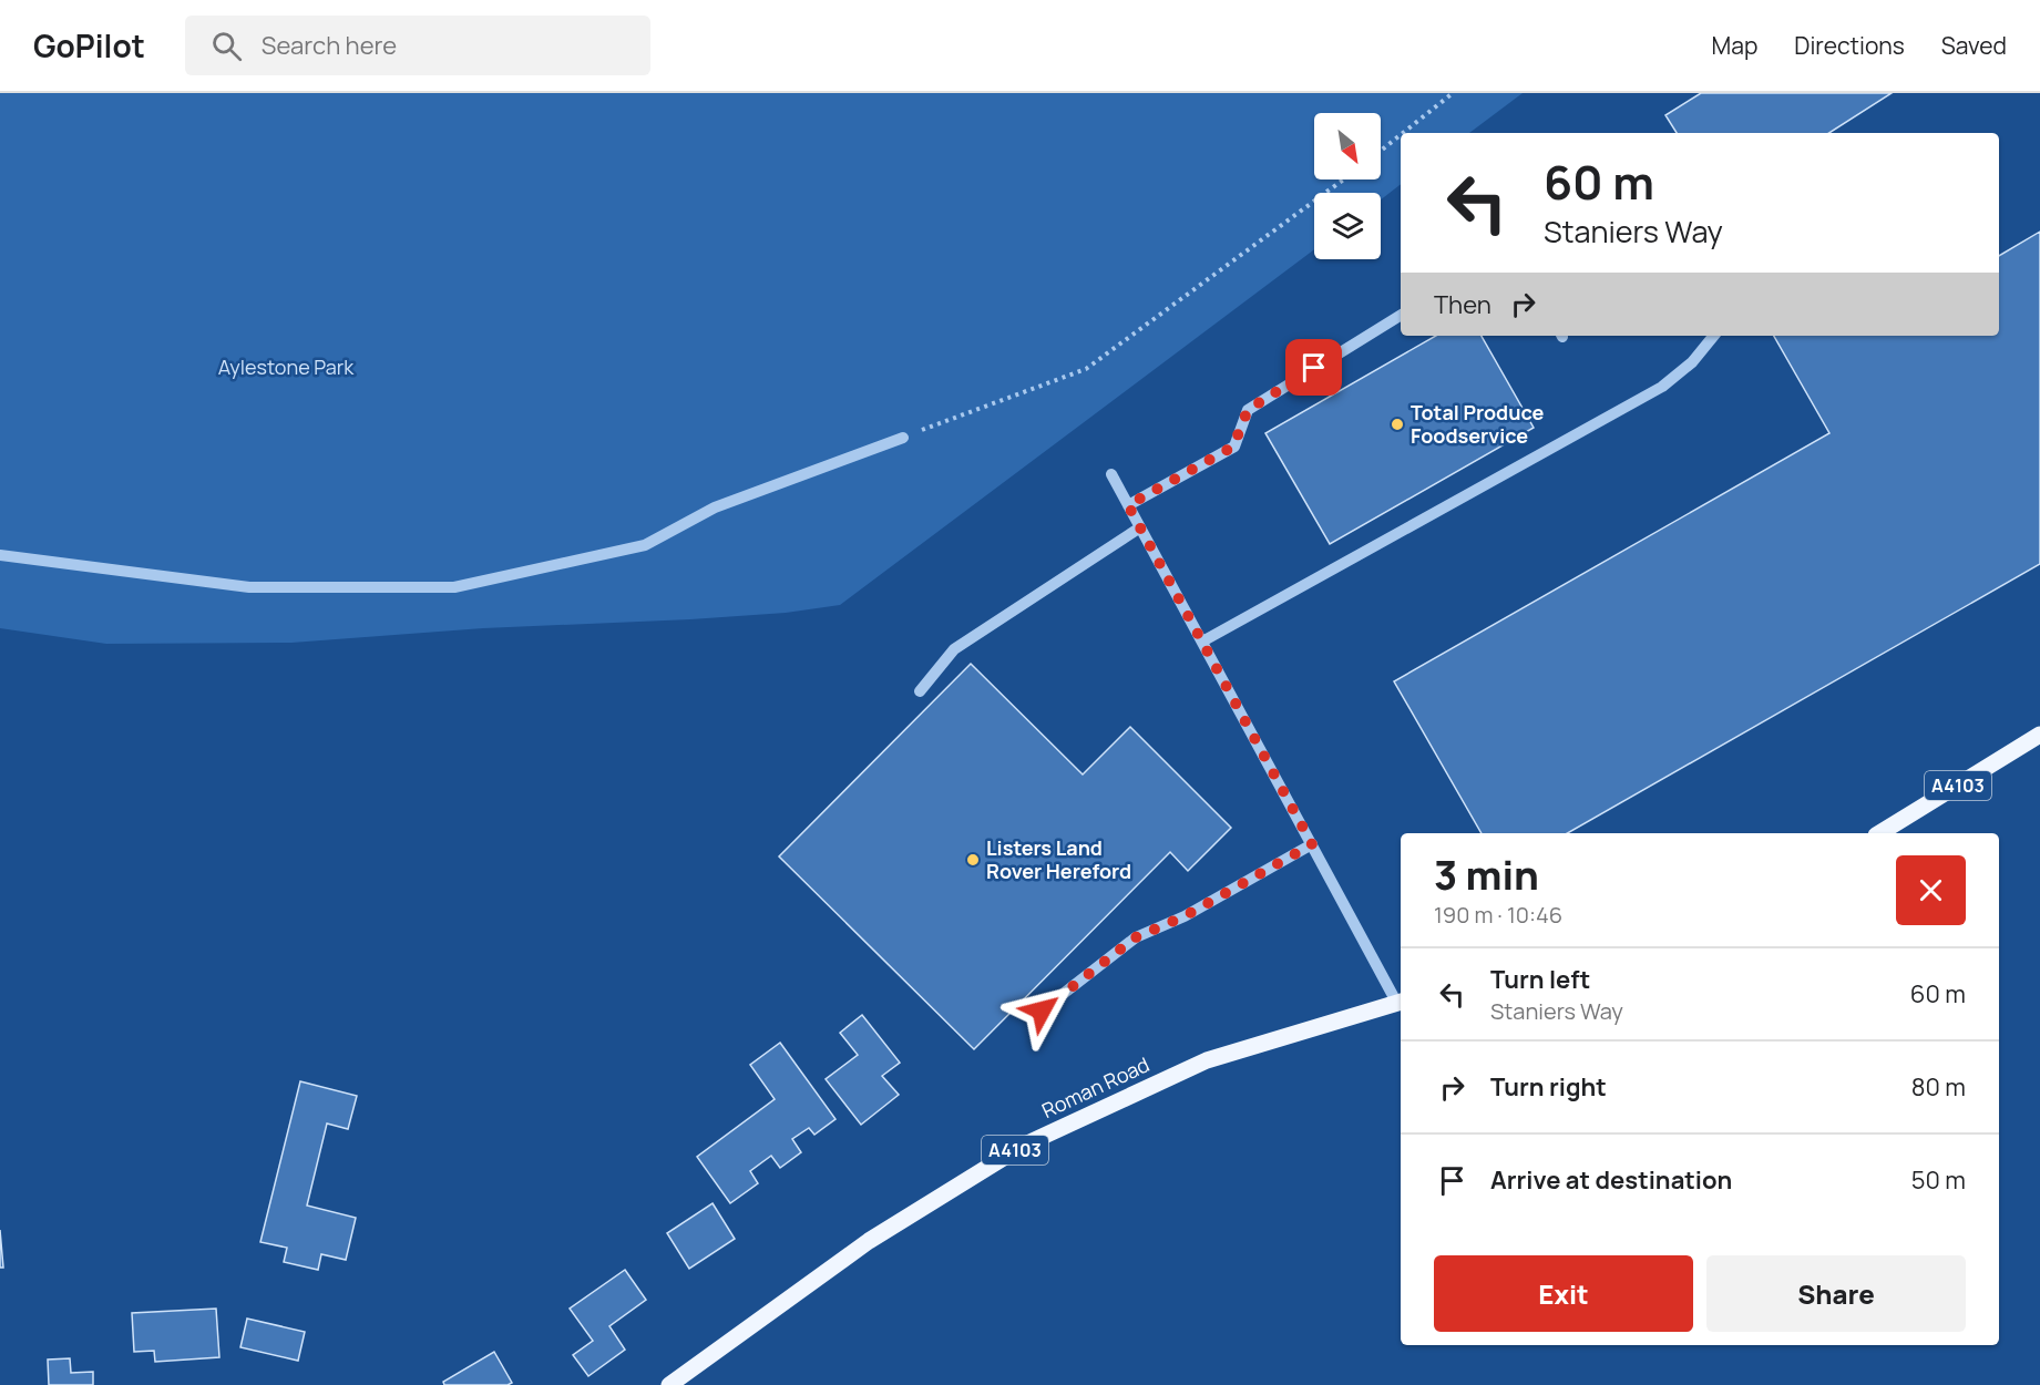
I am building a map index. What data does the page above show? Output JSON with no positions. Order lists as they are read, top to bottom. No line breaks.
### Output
{"streets":{"main road":["A4103","Roman Road"]},"parks":["Aylestone Park"],"places":["Total Produce Foodservice","Listers Land Rover Hereford"],"north":"bottom right","page":{"header":"GoPilot","search":"Search here","nav":["Map","Directions","Saved"],"turn":["60 m","Staniers Way"],"then":"Then","heading":["3 min","190 m · 10:46"],"list":[{"name":"Turn left","note":"Staniers Way","value":"60 m"},{"name":"Turn right","value":"80 m"},{"name":"Arrive at destination","value":"50 m"}],"buttons":["Exit","Share"]}}
